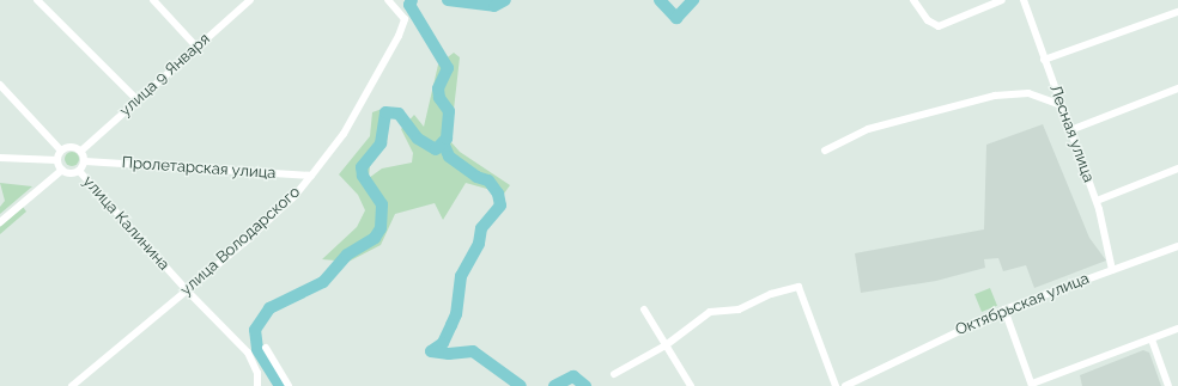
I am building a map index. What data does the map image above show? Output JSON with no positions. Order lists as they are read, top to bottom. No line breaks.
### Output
{"streets":{"street":["улица 9 Января","Лесная улица","Пролетарская улица","улица Калинина","улица Володарского","Октябрьская улица"]},"crossings":[["улица 9 Января","Пролетарская улица"],["улица 9 Января","улица Калинина"],["Лесная улица","Октябрьская улица"],["Пролетарская улица","улица Калинина"],["Пролетарская улица","улица Володарского"],["улица Калинина","улица Володарского"]]}
